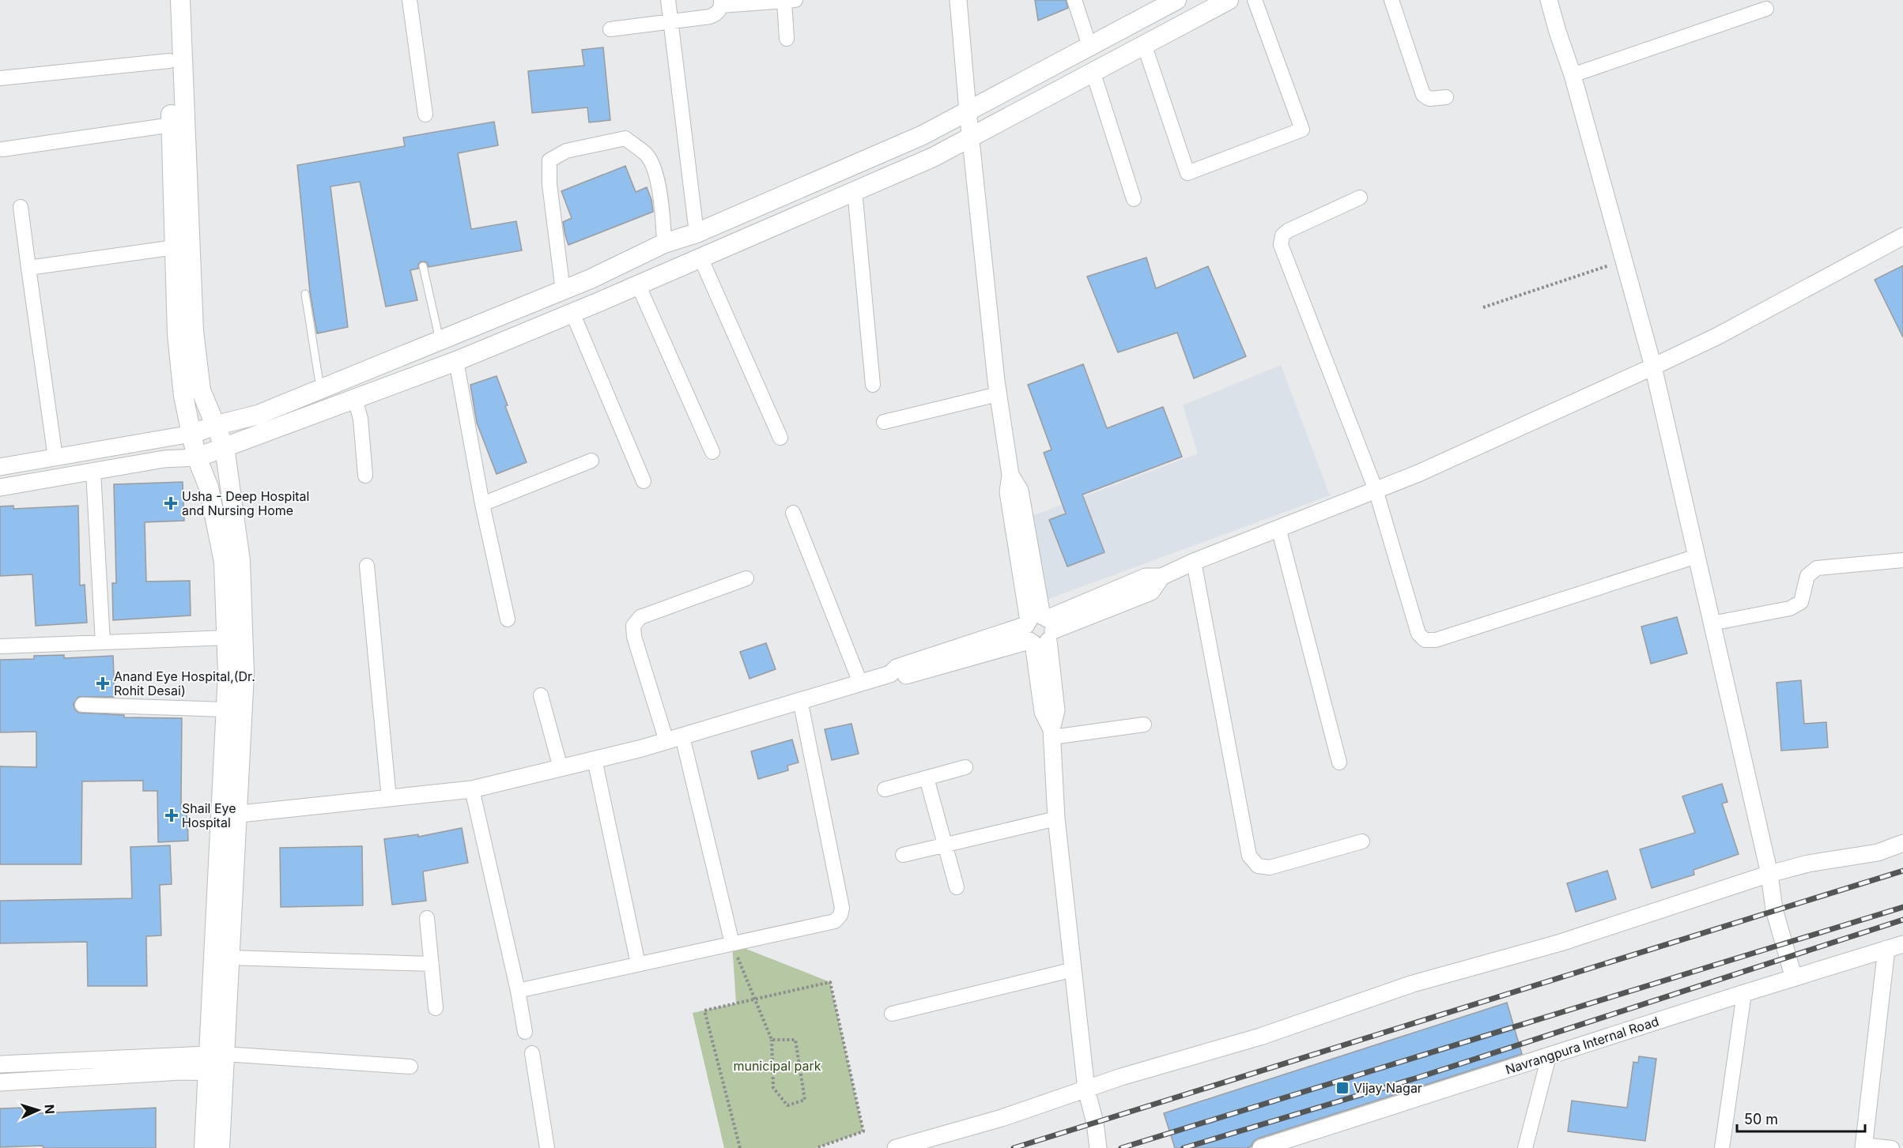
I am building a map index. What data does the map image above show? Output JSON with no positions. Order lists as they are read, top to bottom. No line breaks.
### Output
{"streets":{"street":["Navrangpura Internal Road"]},"parks":["municipal park"],"places":{"health":["Usha - Deep Hospital and Nursing Home","Anand Eye Hospital,(Dr. Rohit Desai)","Shail Eye Hospital"],"transit":["Vijay Nagar"]},"scale_bar":"50 m","north":"right"}
